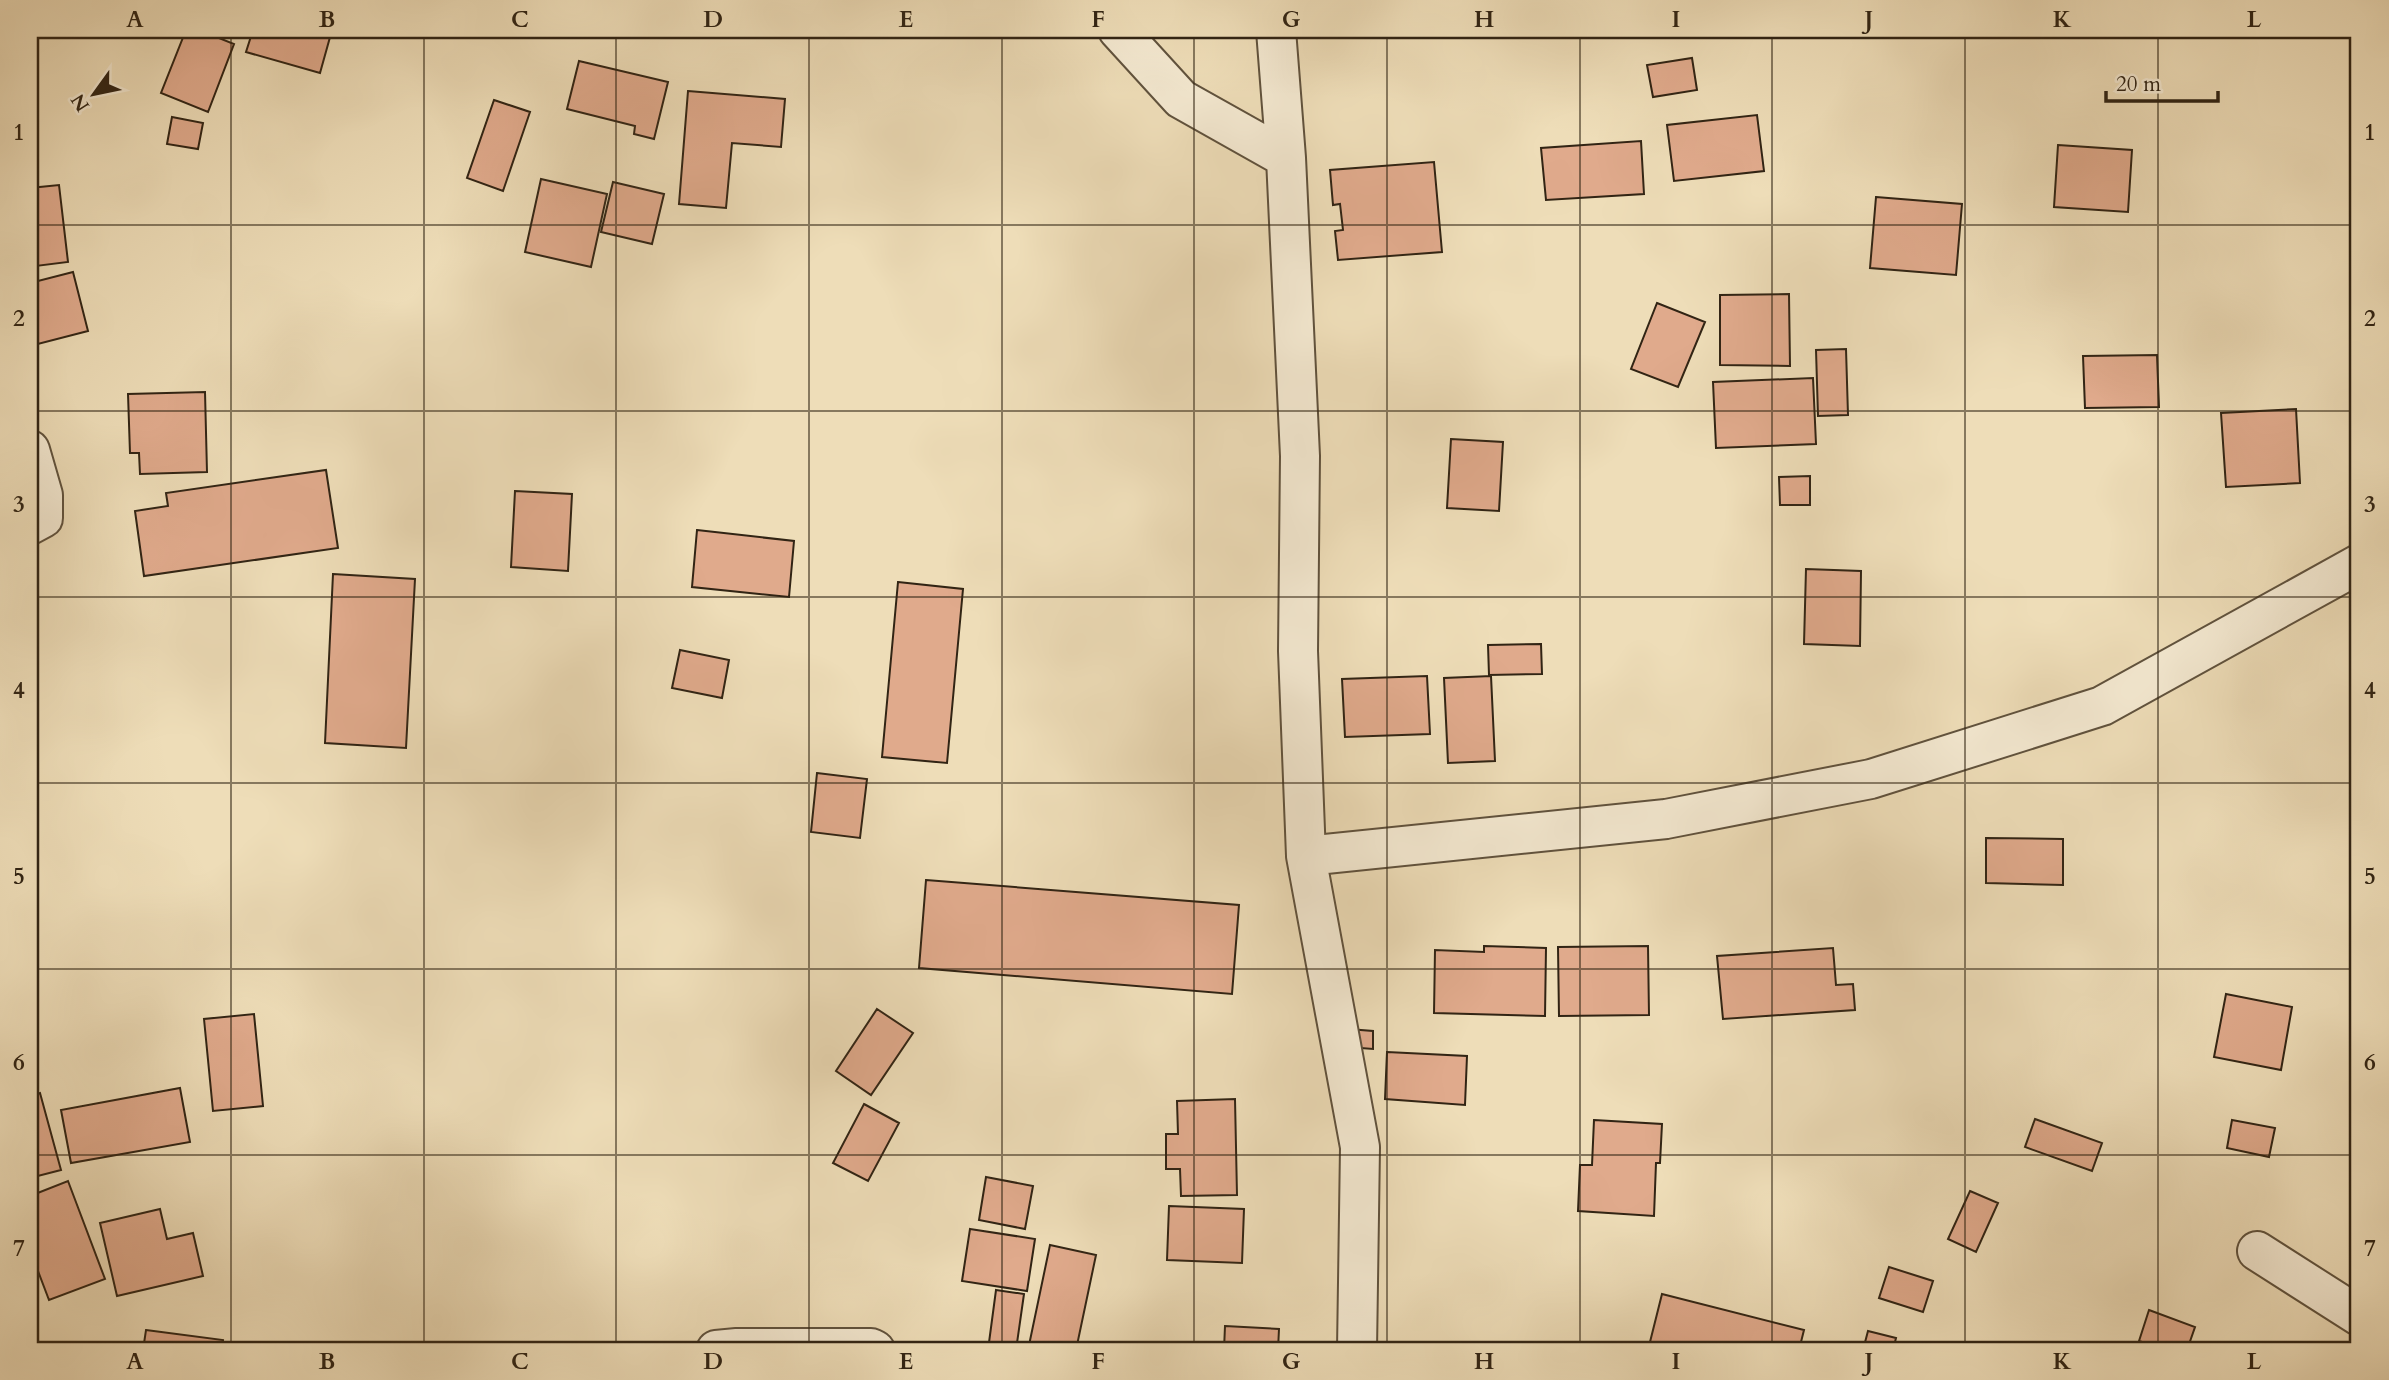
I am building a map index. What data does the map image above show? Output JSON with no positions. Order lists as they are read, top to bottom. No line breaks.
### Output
{"scale_bar":"20 m","north":"bottom left","grid":{"columns":["A","B","C","D","E","F","G","H","I","J","K","L"],"rows":["1","2","3","4","5","6","7"]}}
